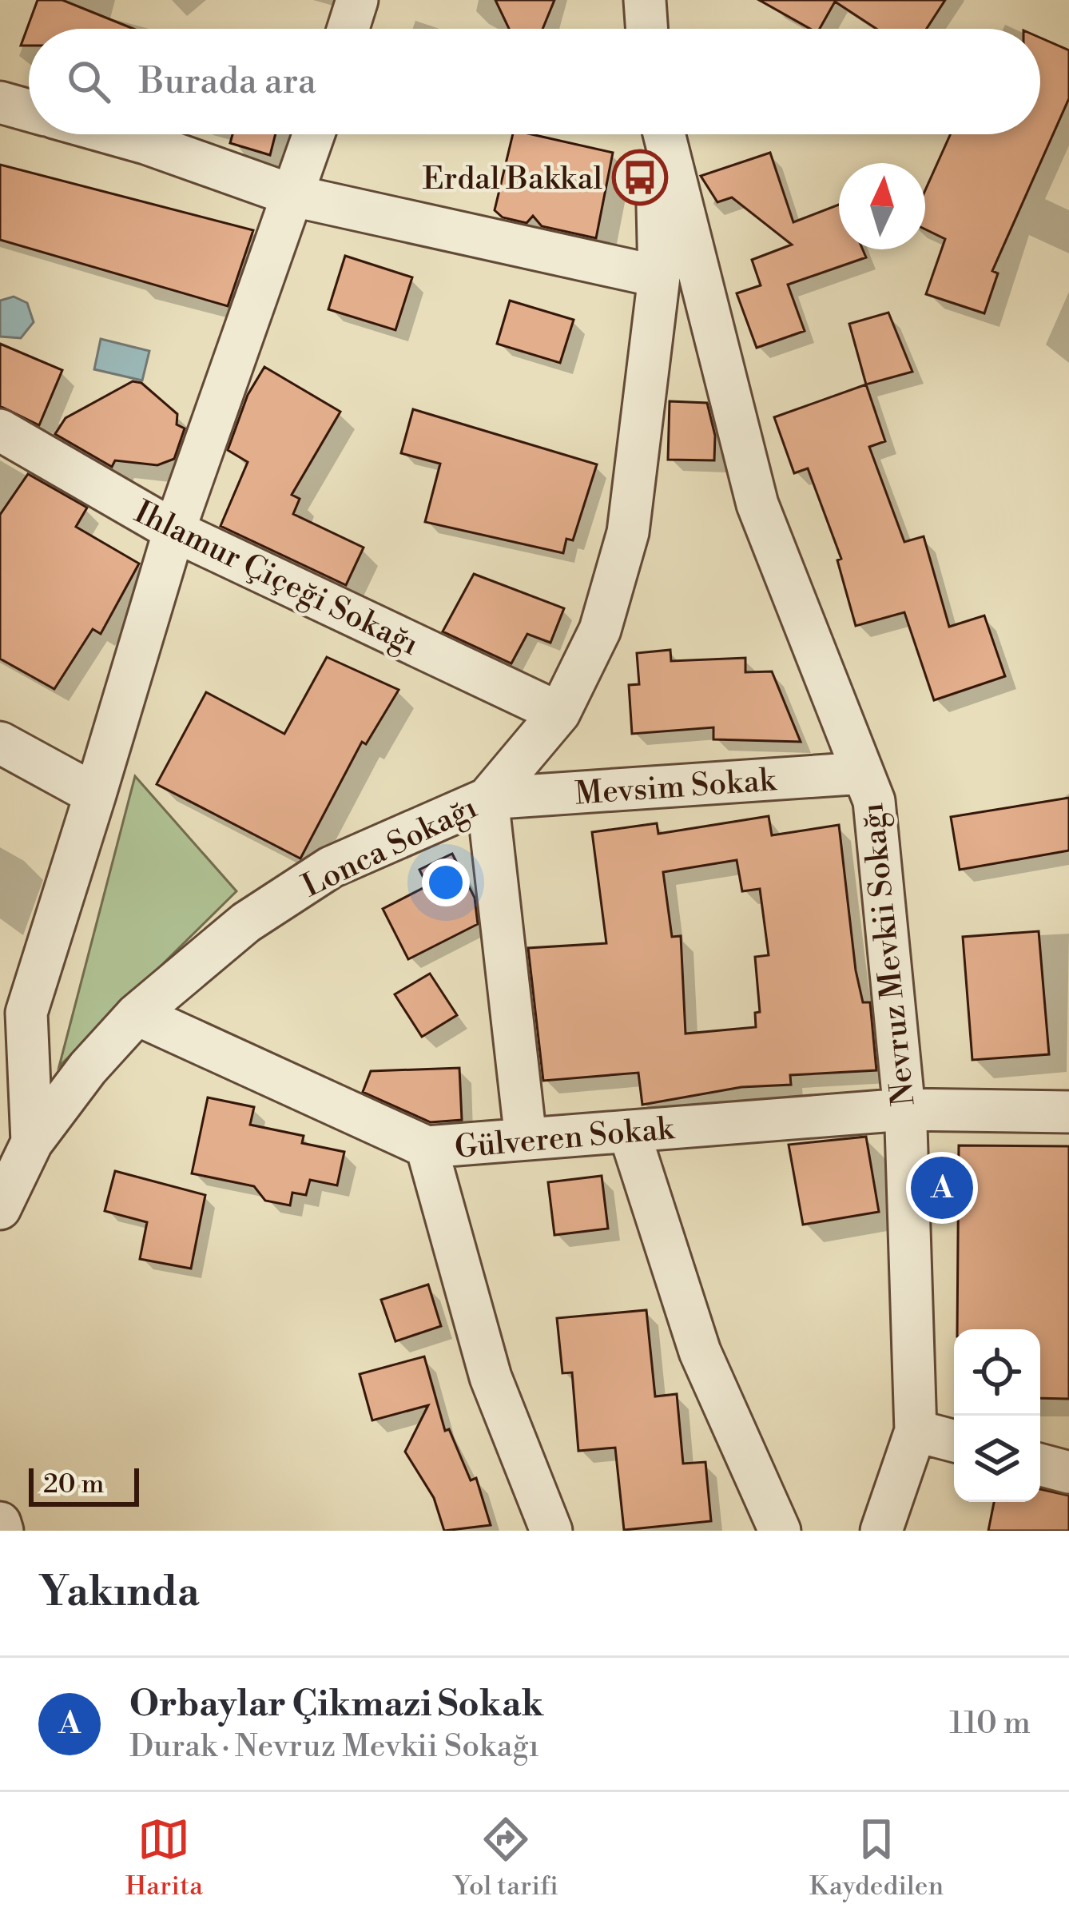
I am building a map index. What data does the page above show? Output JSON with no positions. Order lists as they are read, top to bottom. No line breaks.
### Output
{"streets":{"street":["Ihlamur Çiçeği Sokağı","Mevsim Sokak","Lonca Sokağı","Nevruz Mevkii Sokağı","Gülveren Sokak"]},"crossings":[["Ihlamur Çiçeği Sokağı","Lonca Sokağı"],["Mevsim Sokak","Lonca Sokağı"],["Mevsim Sokak","Nevruz Mevkii Sokağı"],["Lonca Sokağı","Gülveren Sokak"],["Nevruz Mevkii Sokağı","Gülveren Sokak"]],"places":{"bus stop":["Erdal Bakkal"]},"scale_bar":"20 m","north":"top","page":{"search":"Burada ara","pins":"A","scale":"20 m","heading":"Yakında","list":[{"mark":"A","name":"Orbaylar Çikmazi Sokak","note":"Durak · Nevruz Mevkii Sokağı","value":"110 m"}],"nav":["Harita","Yol tarifi","Kaydedilen"]}}
